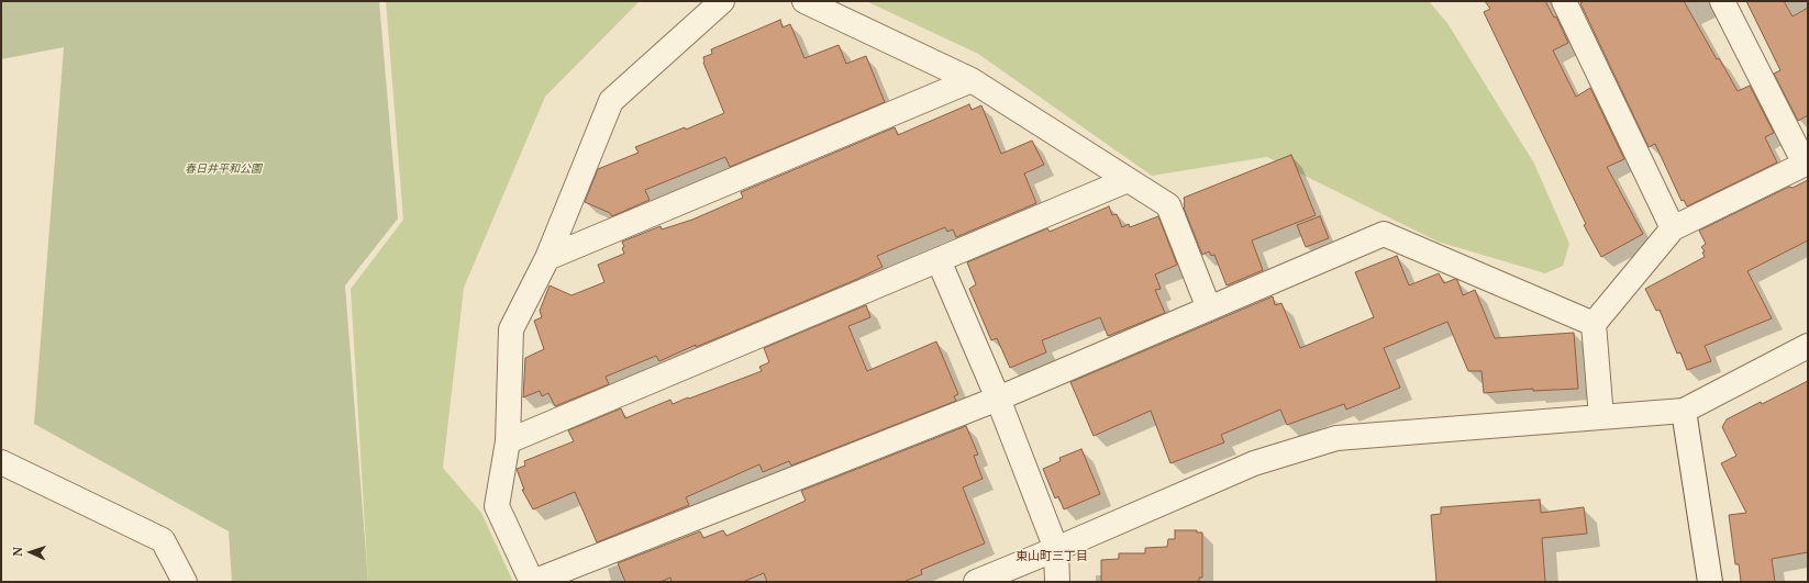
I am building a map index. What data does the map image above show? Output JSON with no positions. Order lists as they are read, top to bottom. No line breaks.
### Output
{"districts":["東山町三丁目"],"parks":["春日井平和公園"],"north":"left"}
